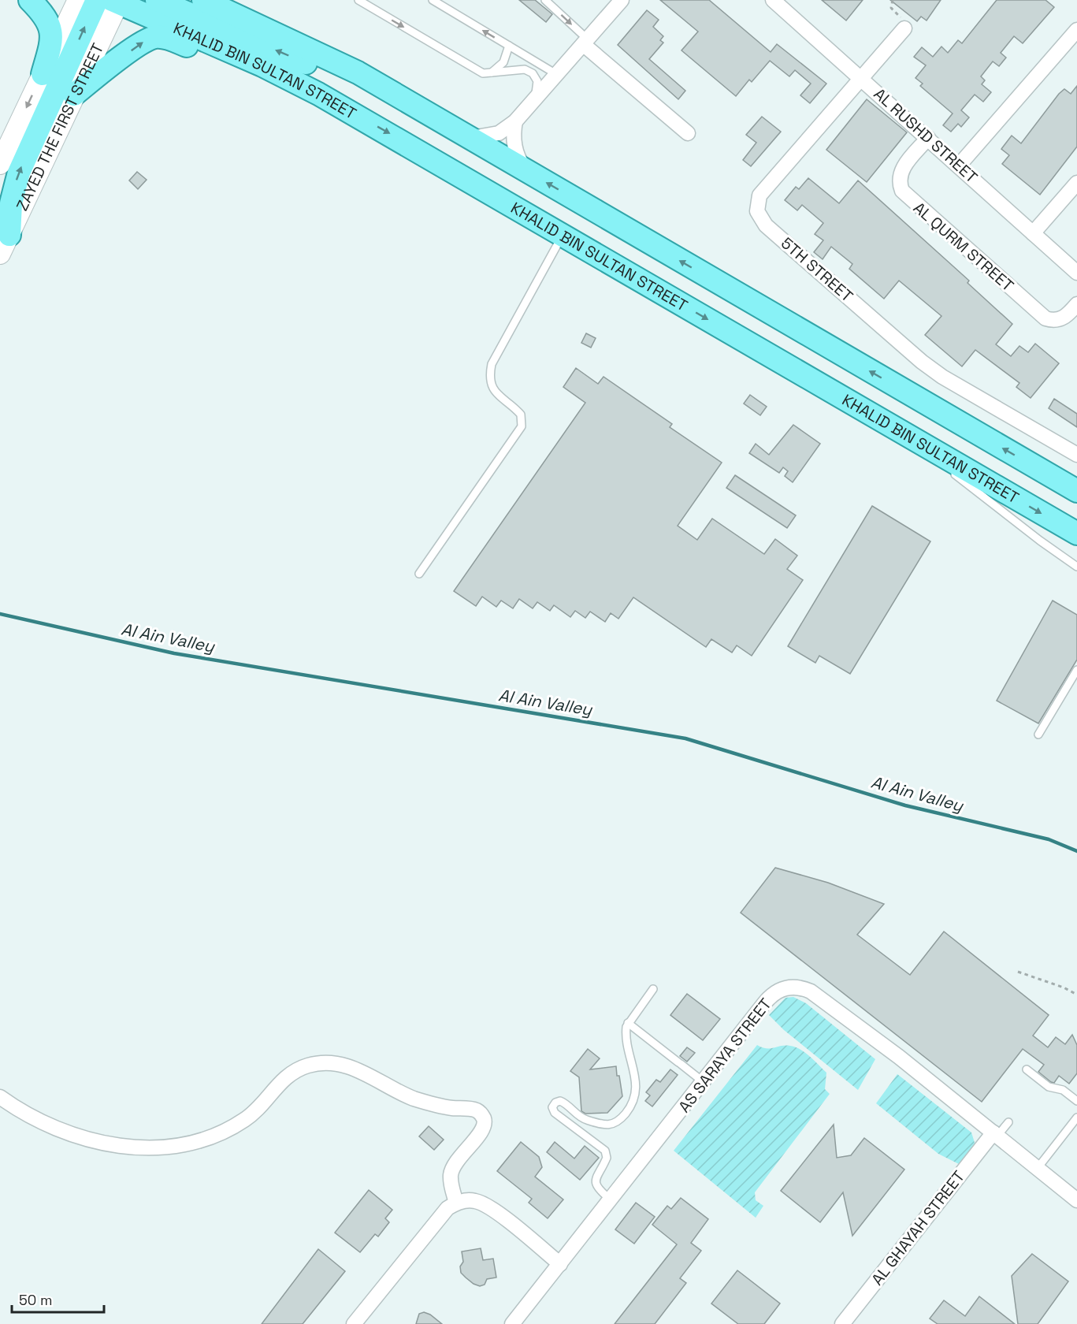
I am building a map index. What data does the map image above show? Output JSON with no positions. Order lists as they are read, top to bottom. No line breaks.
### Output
{"streets":{"main road":["KHALID BIN SULTAN STREET","ZAYED THE FIRST STREET"],"street":["AL RUSHD STREET","AL QURM STREET","5TH STREET","AS SARAYA STREET","AL GHAYAH STREET"]},"crossings":[["KHALID BIN SULTAN STREET","ZAYED THE FIRST STREET"],["AL RUSHD STREET","AL QURM STREET"],["AL RUSHD STREET","5TH STREET"],["AS SARAYA STREET","AL GHAYAH STREET"]],"water":["Al Ain Valley"],"scale_bar":"50 m"}
